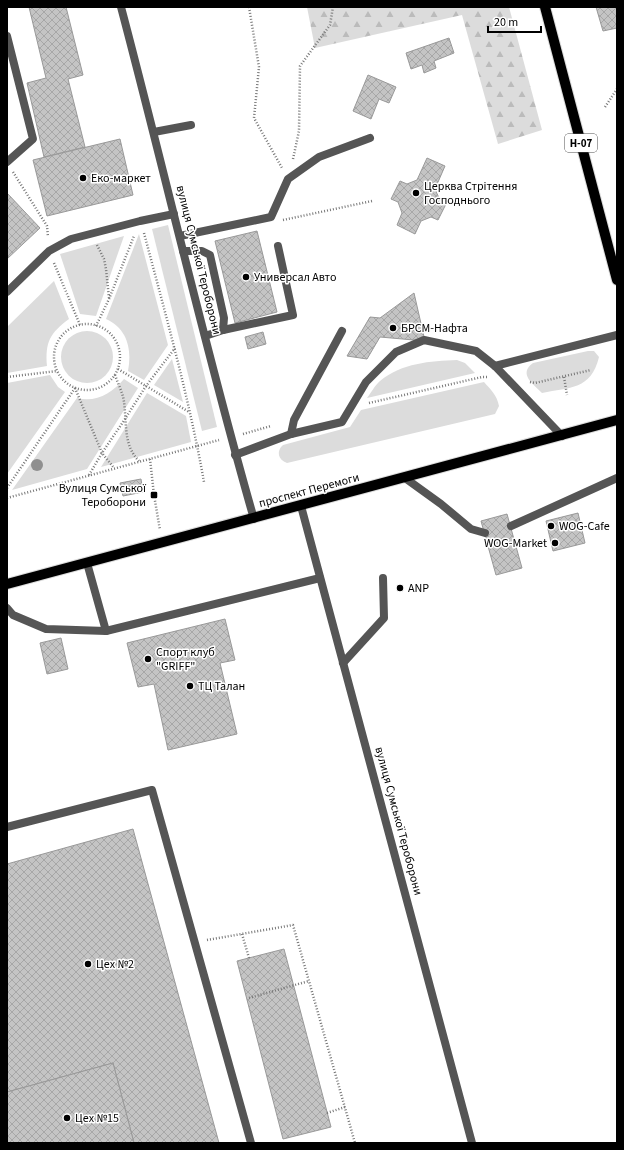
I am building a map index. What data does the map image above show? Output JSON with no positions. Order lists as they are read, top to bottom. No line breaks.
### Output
{"streets":{"main road":["Н-07","проспект Перемоги"],"street":["вулиця Сумської Тероборони"]},"crossings":[["вулиця Сумської Тероборони","проспект Перемоги"]],"places":{"other":["Еко-маркет","Церква Стрітення Господнього","Универсал Авто","БРСМ-Нафта","WOG-Cafe","WOG-Market","ANP","Спорт клуб \"GRIFF\"","ТЦ Талан","Цех №2","Цех №15"],"transit":["Вулиця Сумської Тероборони"]},"scale_bar":"20 m"}
